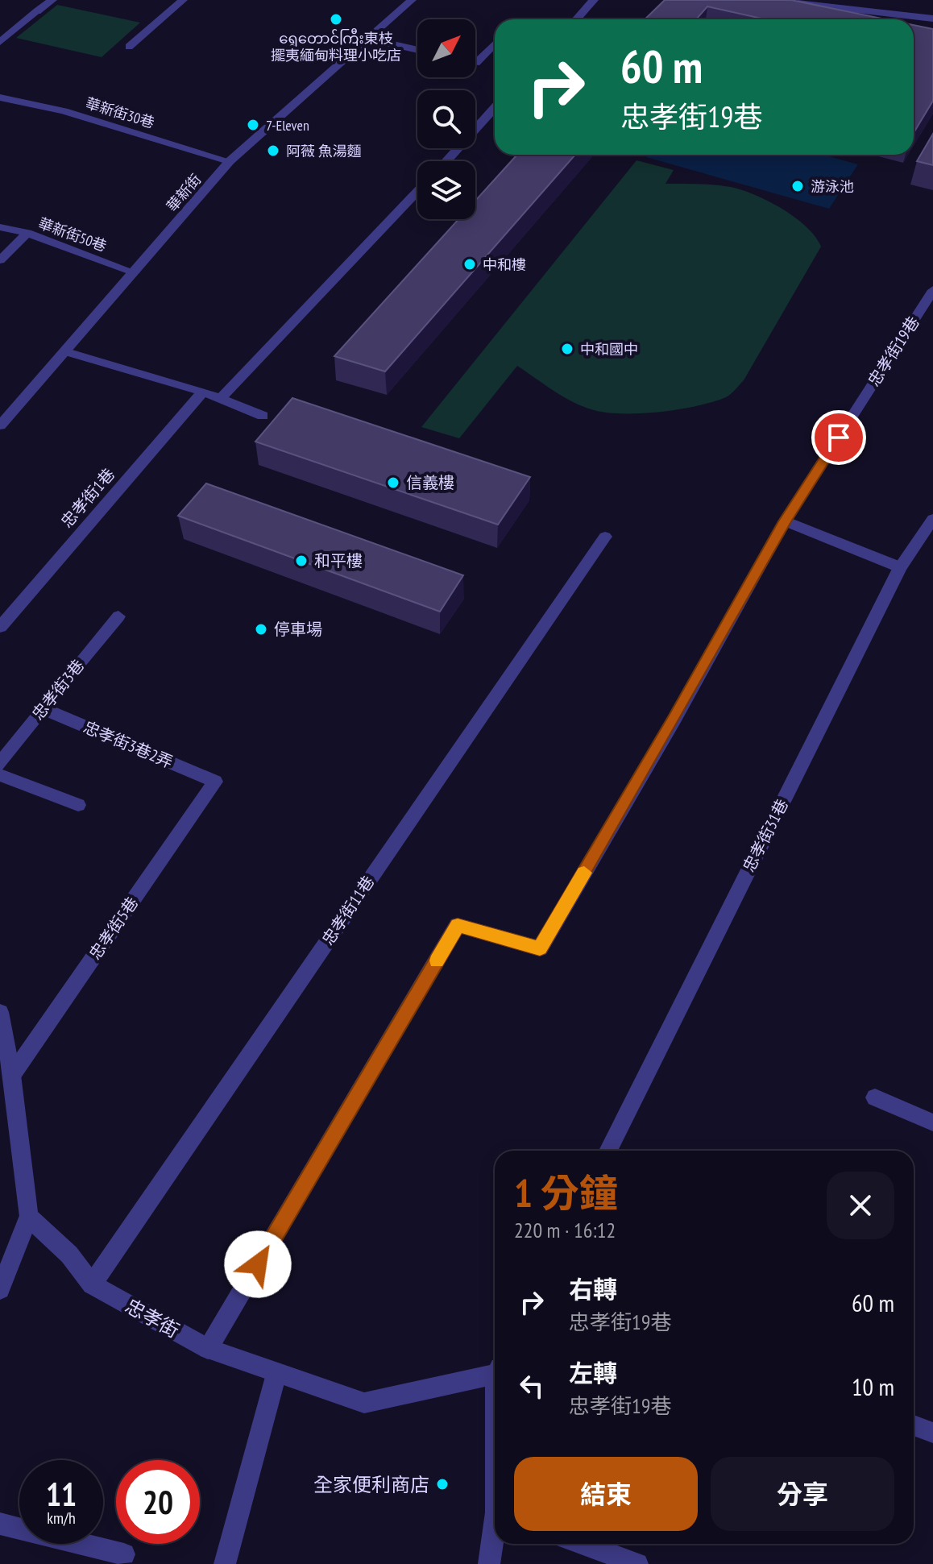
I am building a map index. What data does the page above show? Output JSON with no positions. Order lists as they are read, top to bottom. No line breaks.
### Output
{"streets":{"street":["華新街30巷","華新街","華新街50巷","忠孝街19巷","忠孝街1巷","忠孝街3巷","忠孝街3巷2弄","忠孝街31巷","忠孝街11巷","忠孝街5巷","忠孝街"]},"crossings":[["華新街30巷","華新街"],["華新街","華新街50巷"],["忠孝街19巷","忠孝街"],["忠孝街3巷","忠孝街3巷2弄"],["忠孝街3巷2弄","忠孝街5巷"],["忠孝街11巷","忠孝街"]],"places":["ရွှေတောင်ကြီး東枝 擺夷緬甸料理小吃店","7-Eleven","阿薇 魚湯麵","游泳池","中和樓","中和國中","信義樓","和平樓","停車場","全家便利商店"],"north":"top right","page":{"turn":["60 m","忠孝街19巷"],"heading":["1 分鐘","220 m · 16:12"],"list":[{"name":"右轉","note":"忠孝街19巷","value":"60 m"},{"name":"左轉","note":"忠孝街19巷","value":"10 m"}],"buttons":["結束","分享"],"speed":"11 km/h","limit":"20"}}
